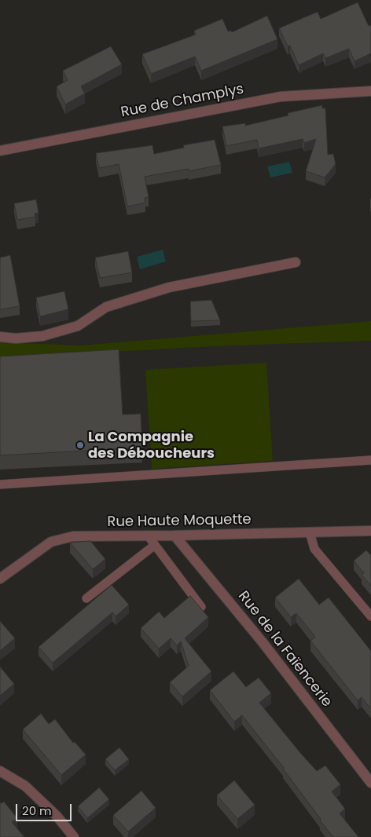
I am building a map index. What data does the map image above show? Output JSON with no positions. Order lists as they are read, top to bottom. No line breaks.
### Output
{"streets":{"street":["Rue de Champlys","Rue Haute Moquette","Rue de la Faïencerie"]},"crossings":[["Rue Haute Moquette","Rue de la Faïencerie"]],"places":["La Compagnie des Déboucheurs"],"scale_bar":"20 m"}
